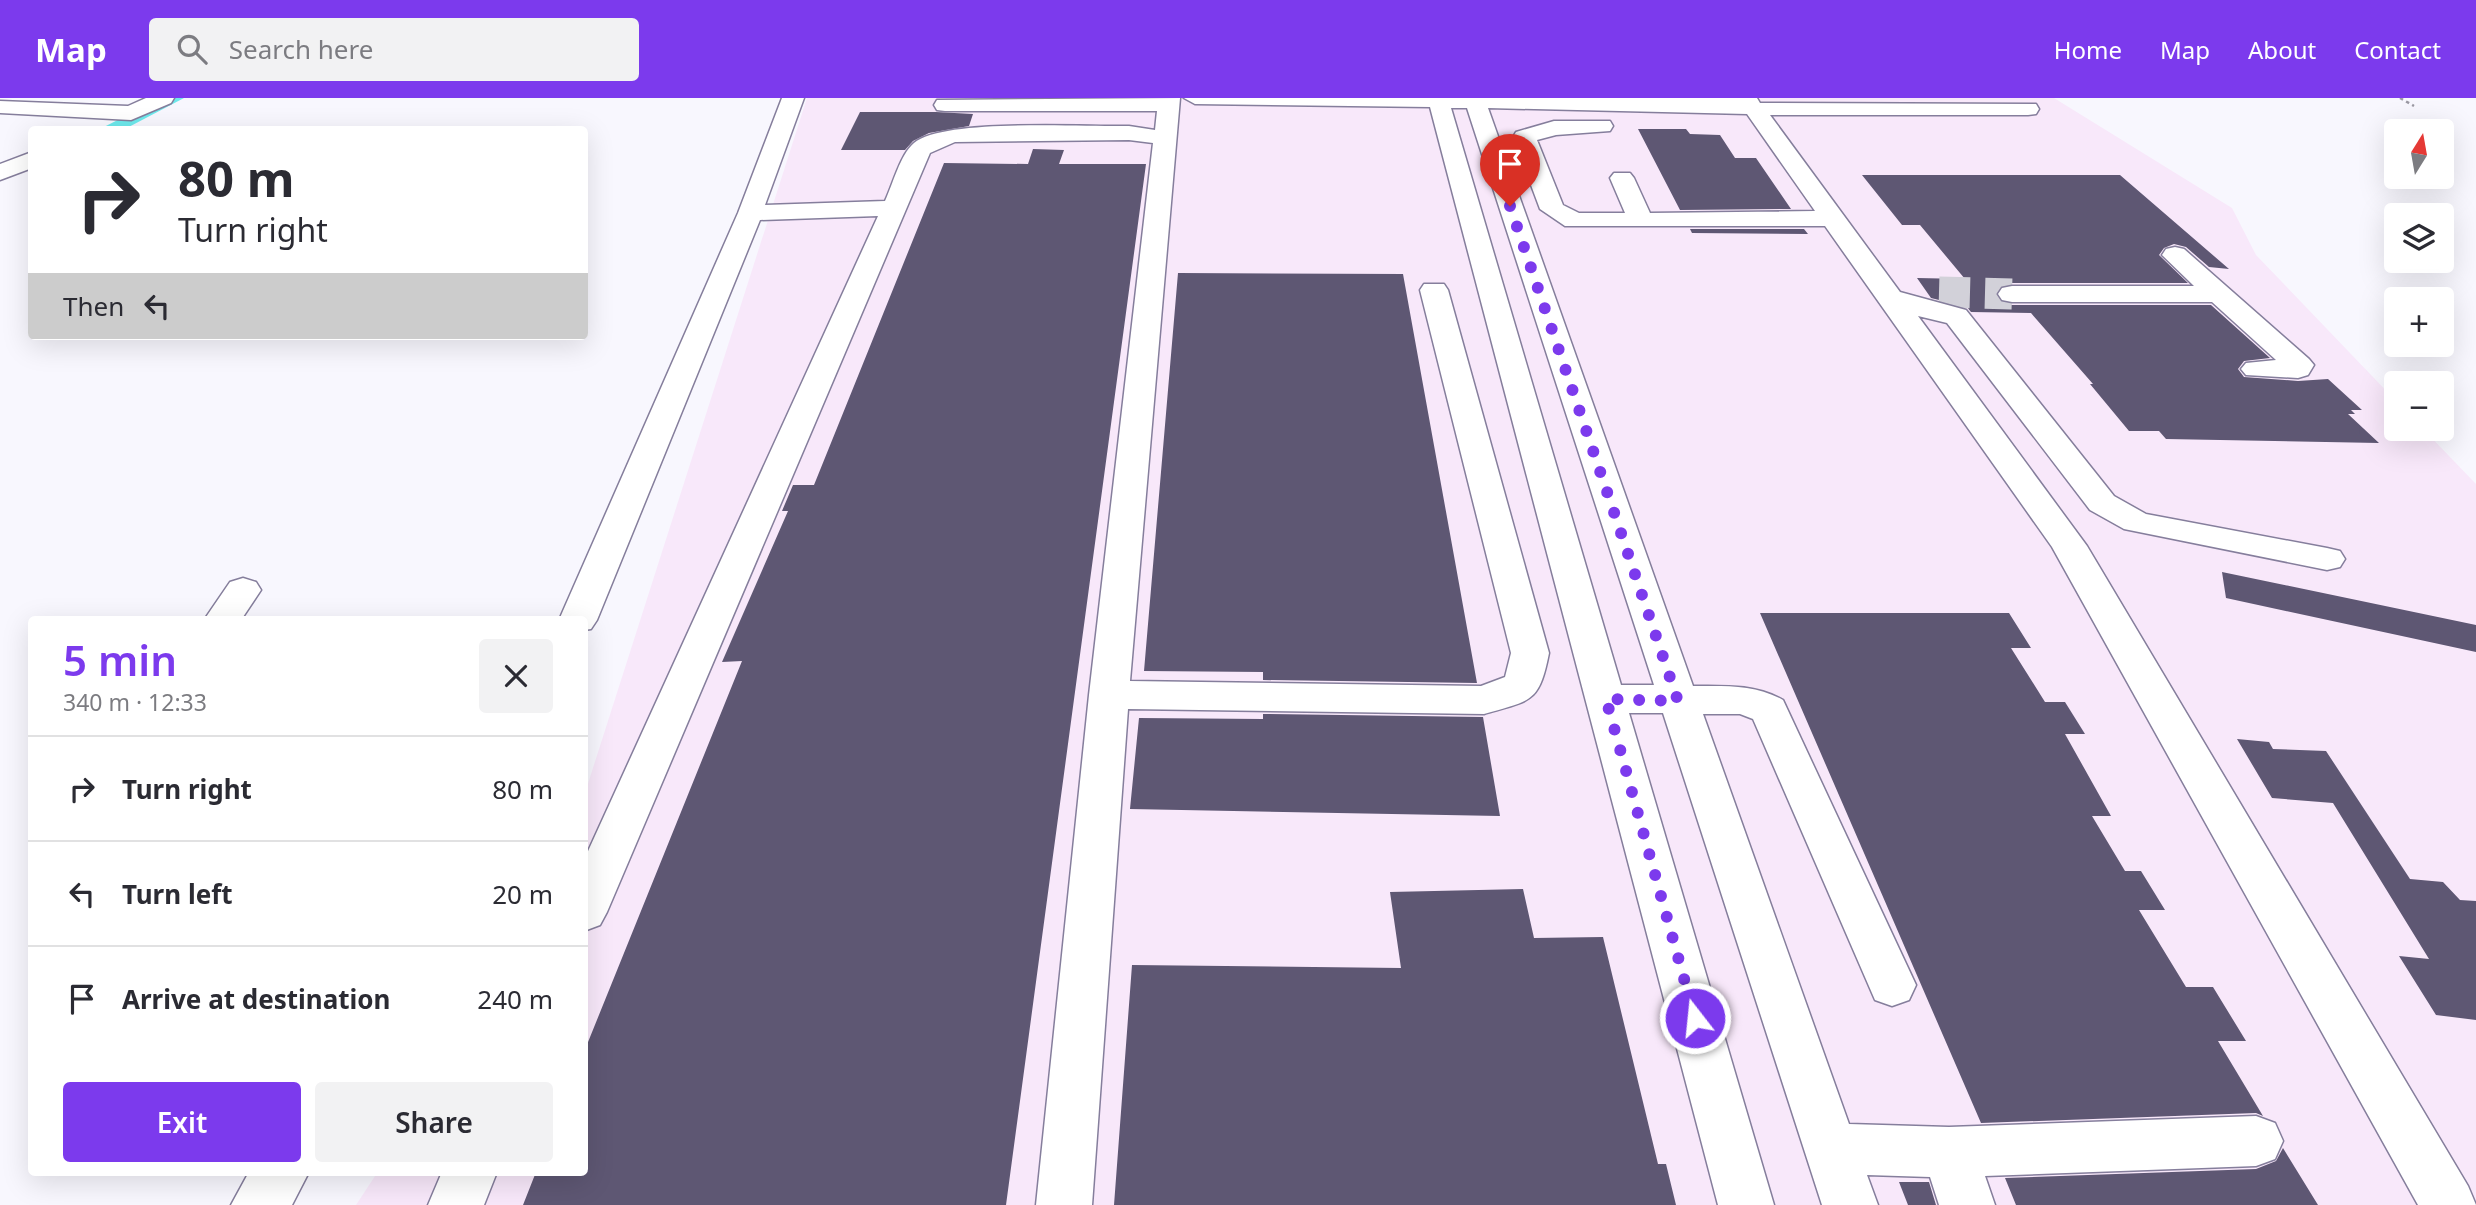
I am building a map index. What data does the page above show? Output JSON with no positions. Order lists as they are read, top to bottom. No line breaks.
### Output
{"north":"top","page":{"header":"Map","search":"Search here","nav":["Home","Map","About","Contact"],"map_buttons":["+","−"],"turn":["80 m","Turn right"],"then":"Then","heading":["5 min","340 m · 12:33"],"list":[{"name":"Turn right","value":"80 m"},{"name":"Turn left","value":"20 m"},{"name":"Arrive at destination","value":"240 m"}],"buttons":["Exit","Share"]}}
